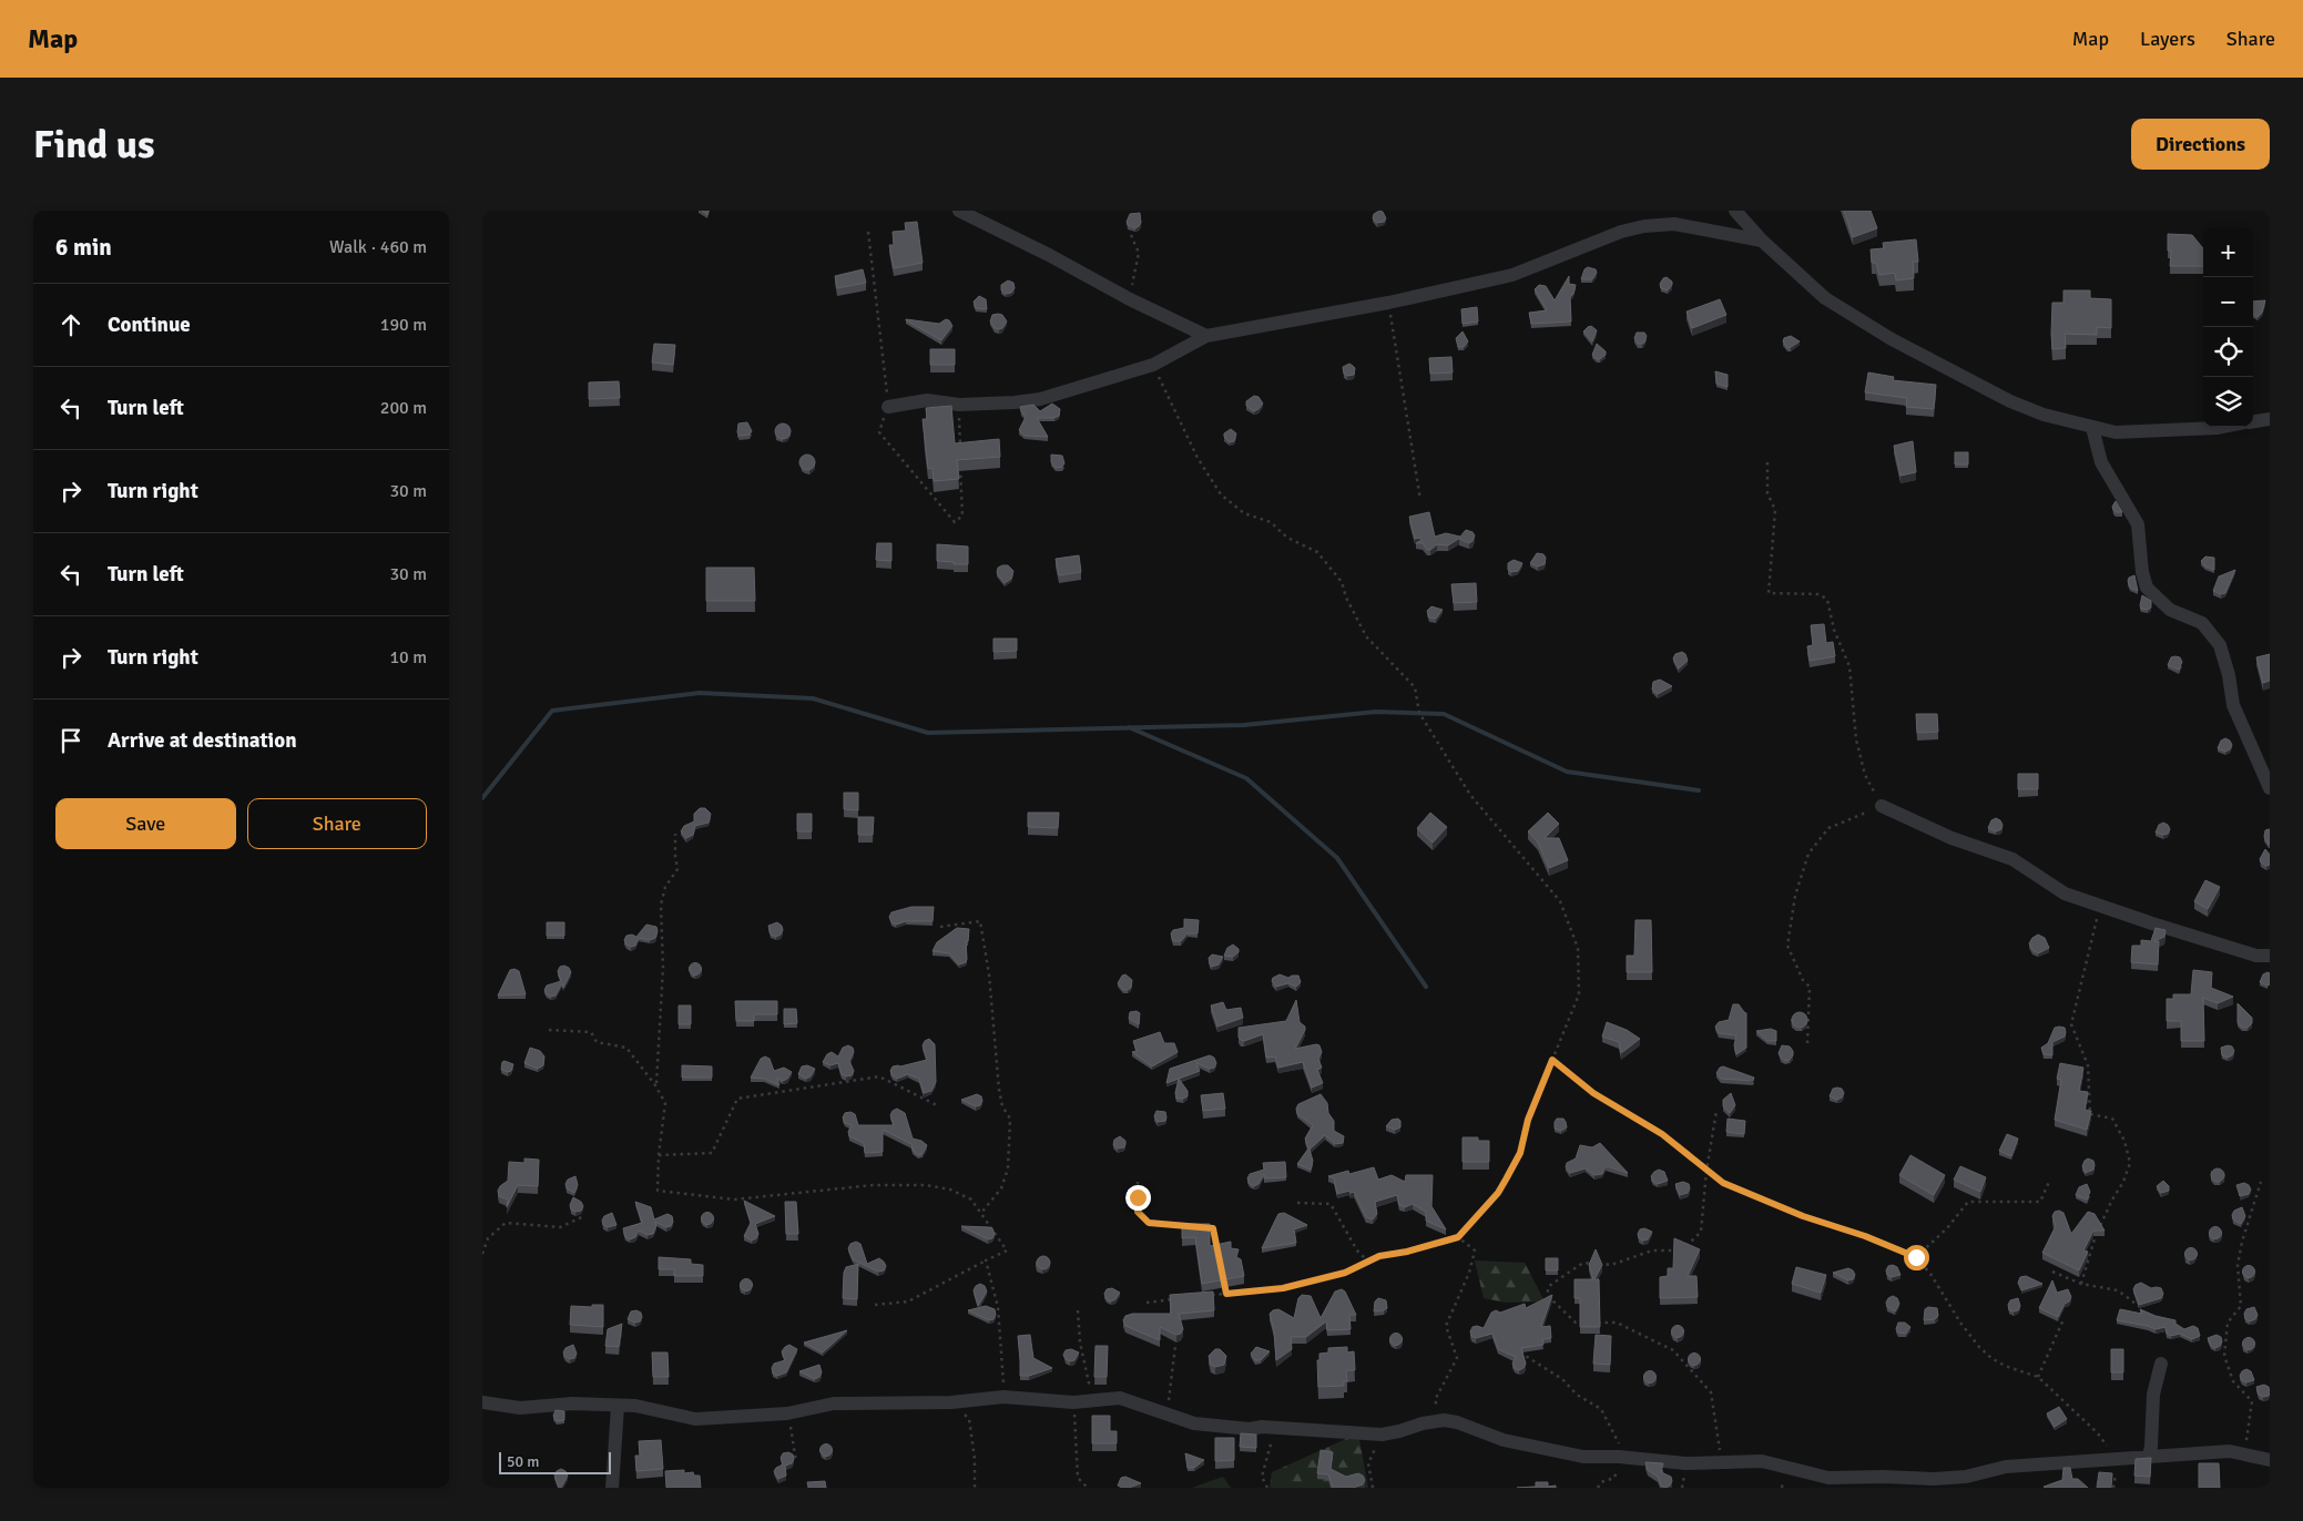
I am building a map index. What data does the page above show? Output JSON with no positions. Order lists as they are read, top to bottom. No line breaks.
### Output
{"scale_bar":"50 m","page":{"header":"Map","nav":["Map","Layers","Share"],"buttons":["Directions",["Save","Share"]],"title":"Find us","heading":["6 min","Walk · 460 m"],"map_buttons":["+","−"],"list":[["Continue","190 m"],["Turn left","200 m"],["Turn right","30 m"],["Turn left","30 m"],["Turn right","10 m"],"Arrive at destination"],"scale":"50 m"}}
